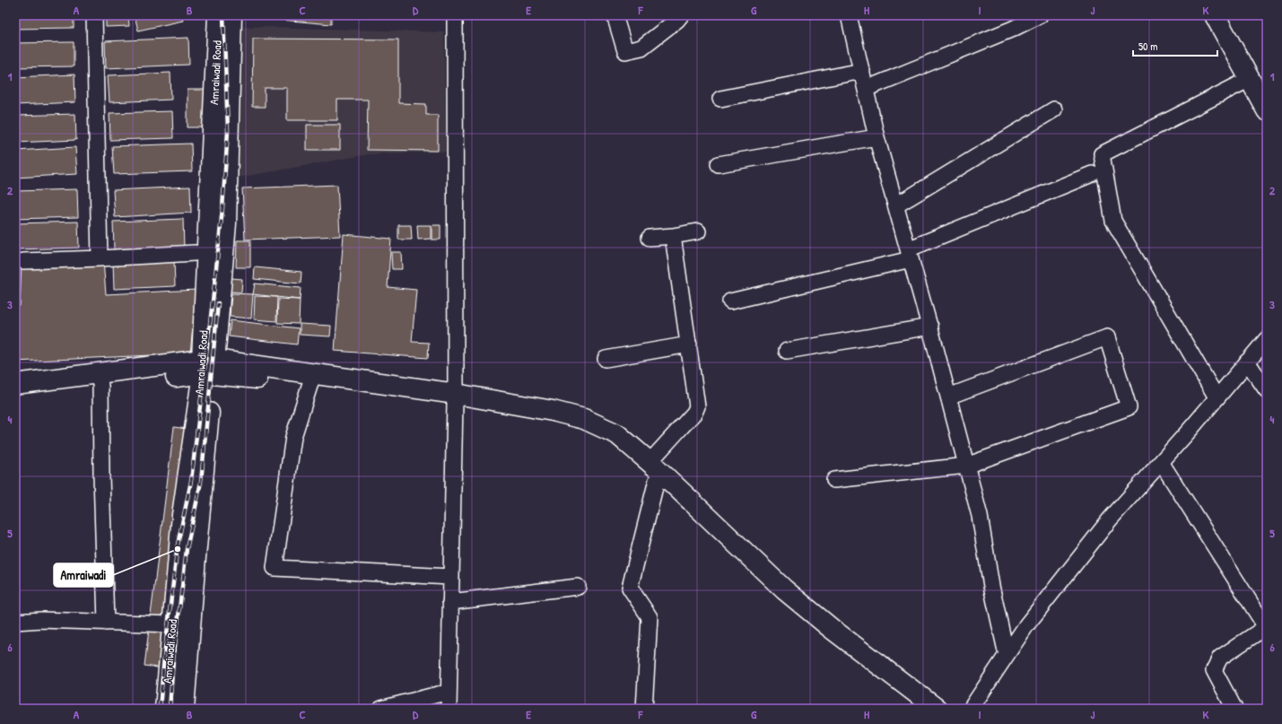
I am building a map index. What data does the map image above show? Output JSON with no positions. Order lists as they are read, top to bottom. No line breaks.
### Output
{"streets":{"main road":["Amraiwadi Road"]},"places":["Amraiwadi"],"scale_bar":"50 m","grid":{"columns":["A","B","C","D","E","F","G","H","I","J","K"],"rows":["1","2","3","4","5","6"]}}
